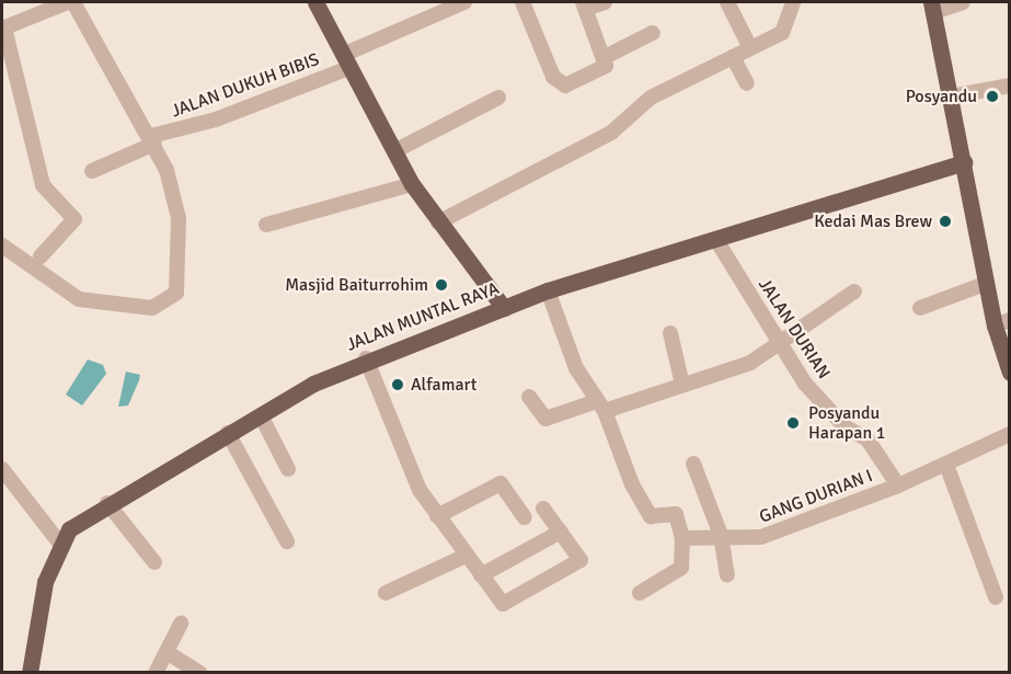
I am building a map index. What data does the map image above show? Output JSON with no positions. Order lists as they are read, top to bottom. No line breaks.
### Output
{"streets":{"main road":["JALAN MUNTAL RAYA"],"street":["JALAN DUKUH BIBIS","JALAN DURIAN","GANG DURIAN I"]},"crossings":[["JALAN MUNTAL RAYA","JALAN DURIAN"],["JALAN DURIAN","GANG DURIAN I"]],"places":["Posyandu","Kedai Mas Brew","Masjid Baiturrohim","Alfamart","Posyandu Harapan 1"]}
